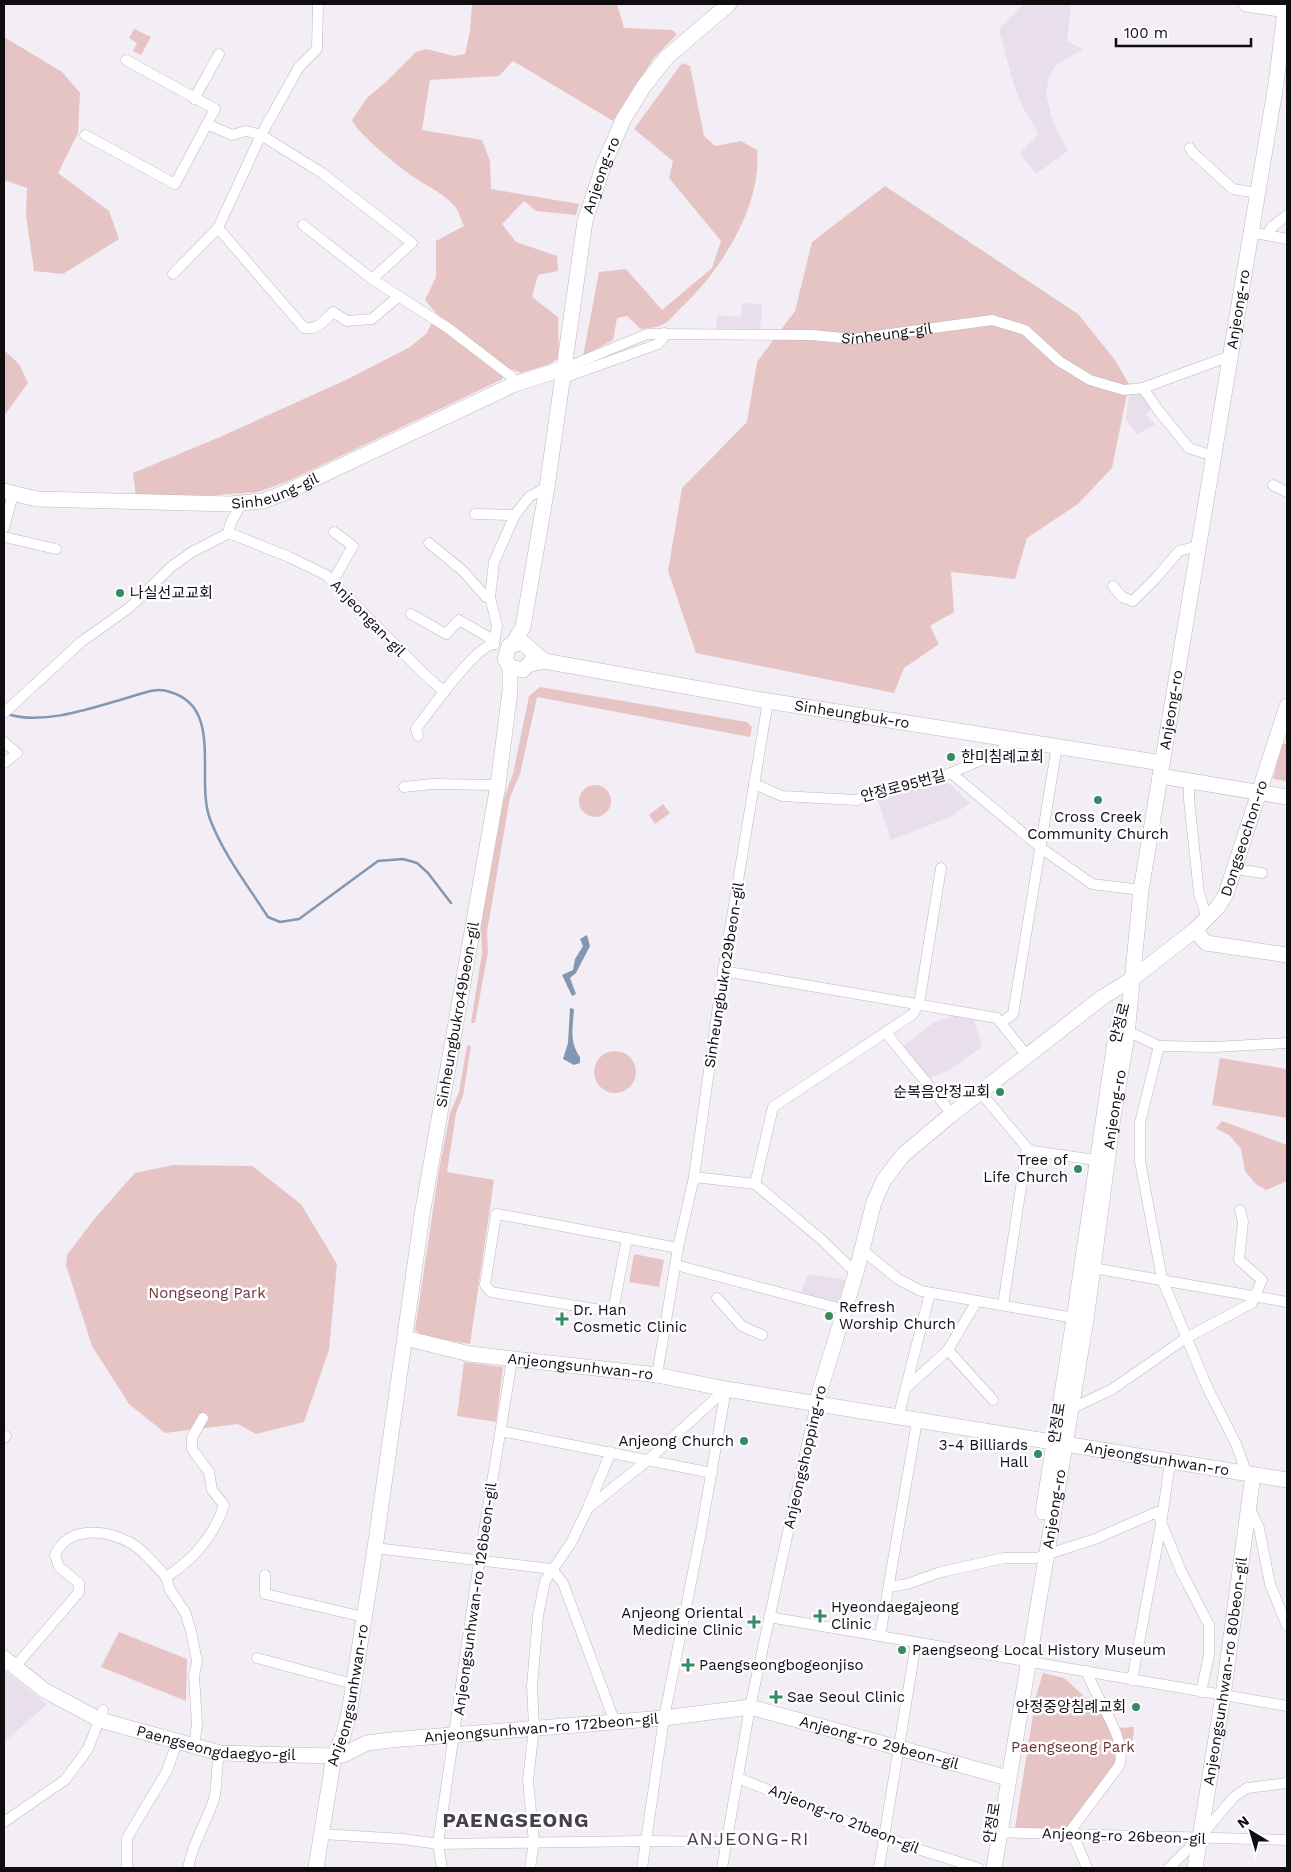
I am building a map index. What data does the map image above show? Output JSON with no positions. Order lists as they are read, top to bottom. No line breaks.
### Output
{"streets":{"street":["Anjeong-ro","Sinheung-gil","Anjeongan-gil","Sinheungbuk-ro","안정로95번길","Dongseochon-ro","Sinheungbukro29beon-gil","Sinheungbukro49beon-gil","안정로","Anjeongsunhwan-ro","Anjeongshopping-ro","Anjeongsunhwan-ro 126beon-gil","Anjeongsunhwan-ro 80beon-gil","Anjeongsunhwan-ro 172beon-gil","Paengseongdaegyo-gil","Anjeong-ro 29beon-gil","Anjeong-ro 21beon-gil","Anjeong-ro 26beon-gil"]},"crossings":[["Anjeong-ro","Sinheung-gil"],["Anjeong-ro","Sinheungbuk-ro"],["Anjeong-ro","Dongseochon-ro"],["Anjeong-ro","Sinheungbukro49beon-gil"],["Anjeong-ro","안정로"],["Anjeong-ro","Anjeongsunhwan-ro"],["Anjeong-ro","Anjeongshopping-ro"],["Sinheungbuk-ro","안정로95번길"],["Sinheungbuk-ro","Dongseochon-ro"],["Sinheungbuk-ro","Sinheungbukro29beon-gil"],["Sinheungbuk-ro","Sinheungbukro49beon-gil"],["안정로95번길","Sinheungbukro29beon-gil"],["Dongseochon-ro","안정로"],["Dongseochon-ro","Anjeongshopping-ro"],["Sinheungbukro29beon-gil","Anjeongsunhwan-ro"],["Sinheungbukro49beon-gil","Anjeongsunhwan-ro"],["안정로","Anjeongshopping-ro"],["안정로","Anjeong-ro 29beon-gil"],["안정로","Anjeong-ro 26beon-gil"],["Anjeongsunhwan-ro","Anjeongshopping-ro"],["Anjeongsunhwan-ro","Anjeongsunhwan-ro 126beon-gil"],["Anjeongsunhwan-ro","Anjeongsunhwan-ro 80beon-gil"],["Anjeongsunhwan-ro","Anjeongsunhwan-ro 172beon-gil"],["Anjeongsunhwan-ro","Paengseongdaegyo-gil"],["Anjeongshopping-ro","Anjeongsunhwan-ro 172beon-gil"],["Anjeongshopping-ro","Anjeong-ro 29beon-gil"],["Anjeongshopping-ro","Anjeong-ro 21beon-gil"],["Anjeongsunhwan-ro 126beon-gil","Anjeongsunhwan-ro 172beon-gil"],["Anjeongsunhwan-ro 80beon-gil","Anjeong-ro 26beon-gil"],["Anjeongsunhwan-ro 172beon-gil","Paengseongdaegyo-gil"],["Anjeongsunhwan-ro 172beon-gil","Anjeong-ro 29beon-gil"]],"districts":["PAENGSEONG","ANJEONG-RI"],"parks":["Nongseong Park","Paengseong Park"],"places":{"other":["나실선교교회","한미침례교회","Cross Creek Community Church","순복음안정교회","Tree of Life Church","Refresh Worship Church","Anjeong Church","3-4 Billiards Hall","Paengseong Local History Museum","안정중앙침례교회"],"health":["Dr. Han Cosmetic Clinic","Hyeondaegajeong Clinic","Anjeong Oriental Medicine Clinic","Paengseongbogeonjiso","Sae Seoul Clinic"]},"scale_bar":"100 m","north":"top left"}
